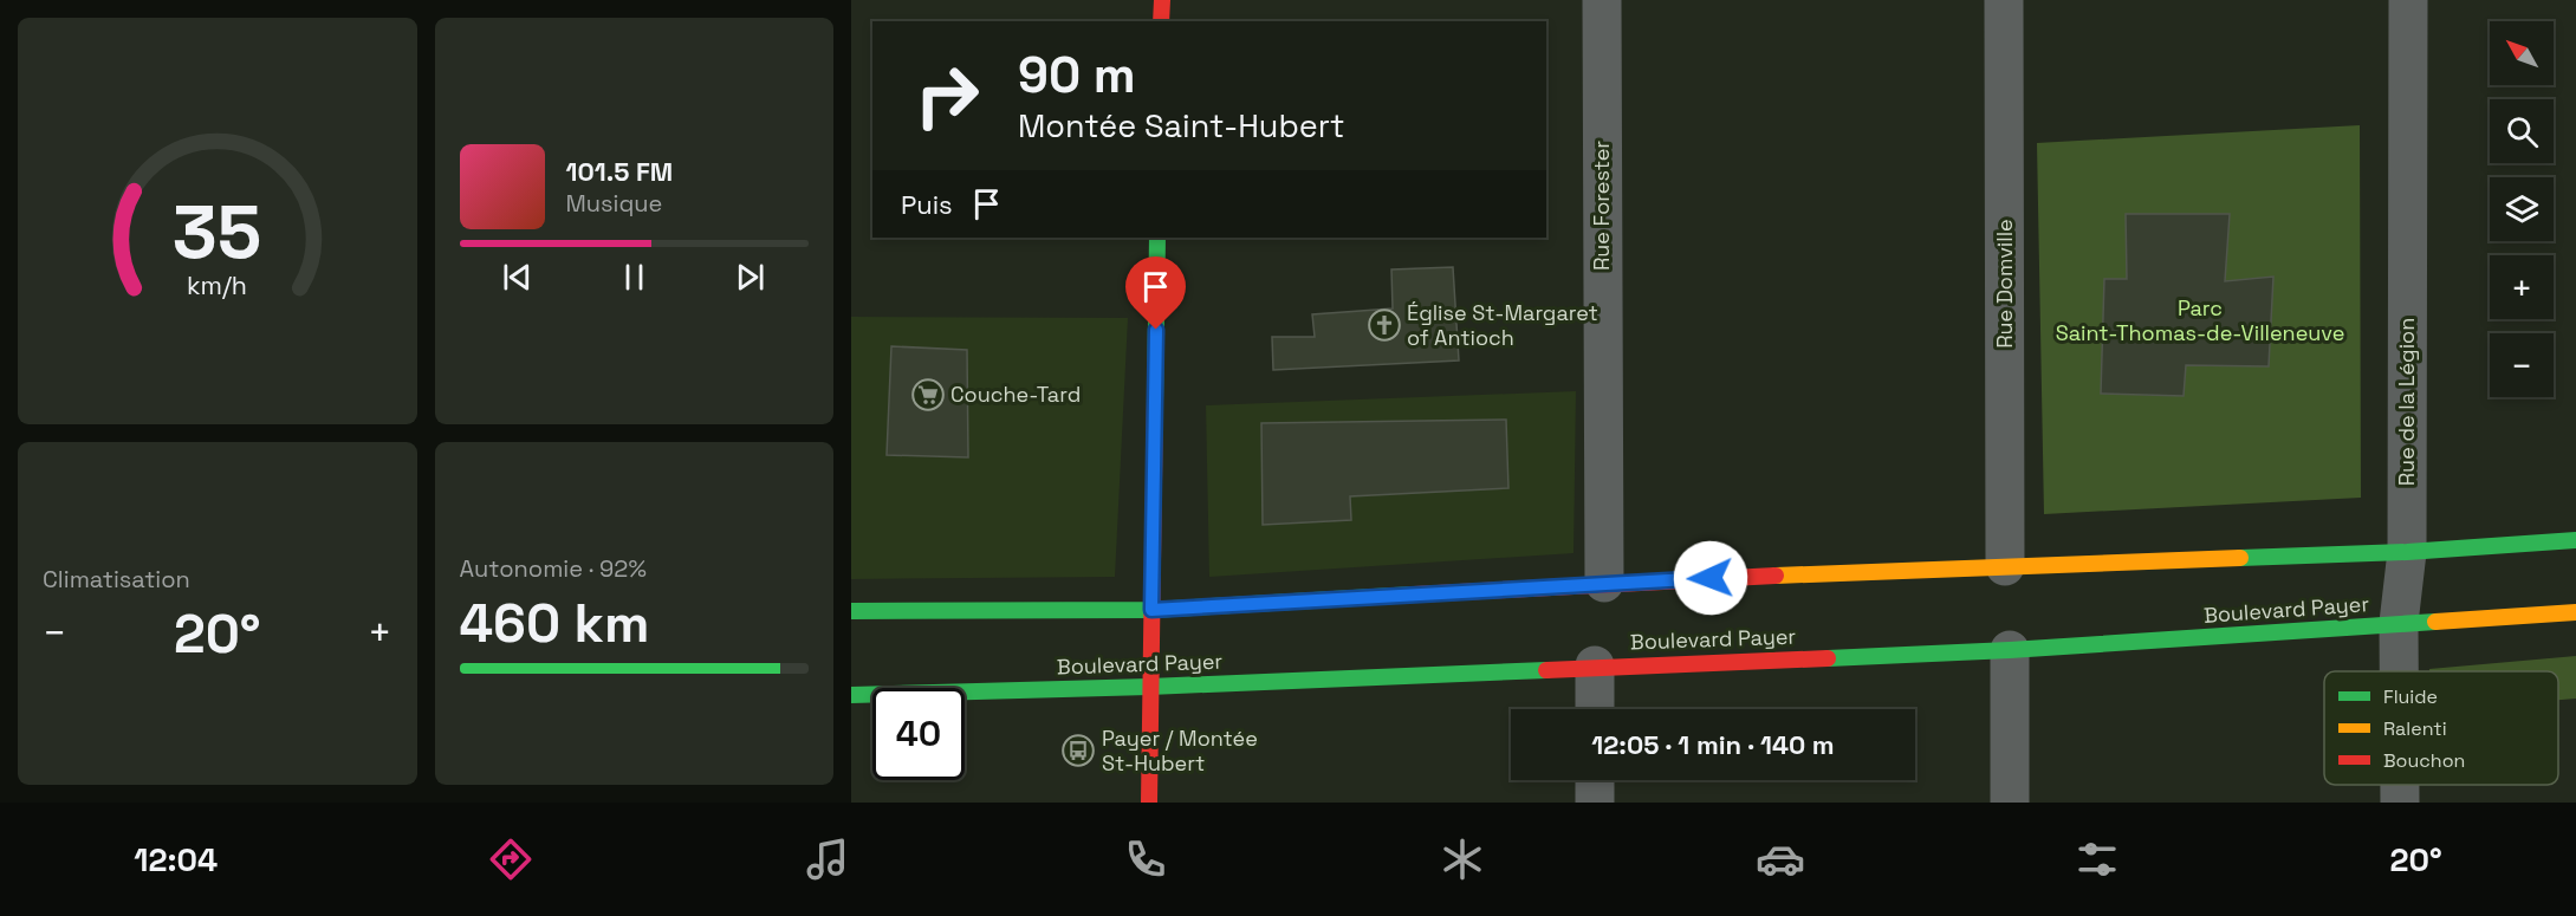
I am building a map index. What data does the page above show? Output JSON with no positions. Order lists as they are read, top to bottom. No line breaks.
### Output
{"streets":{"street":["Rue Forester","Rue Domville","Rue de la Légion","Boulevard Payer"]},"crossings":[["Rue de la Légion","Boulevard Payer"]],"parks":["Parc Saint-Thomas-de-Villeneuve"],"places":{"church":["Église St-Margaret of Antioch"],"supermarket":["Couche-Tard"],"bus stop":["Payer / Montée St-Hubert"]},"legend":["Fluide","Ralenti","Bouchon"],"north":"top left","page":{"map_buttons":["+","−"],"turn":["90 m","Montée Saint-Hubert"],"song":["101.5 FM","Musique"],"then":"Puis","tile":["Climatisation",["Autonomie · 92%","460 km"]],"heat":["−","20°","+"],"limit":"40","trip":"12:05 · 1 min · 140 m","tabs":["12:04","20°"],"gauge":["35","km/h"]}}
